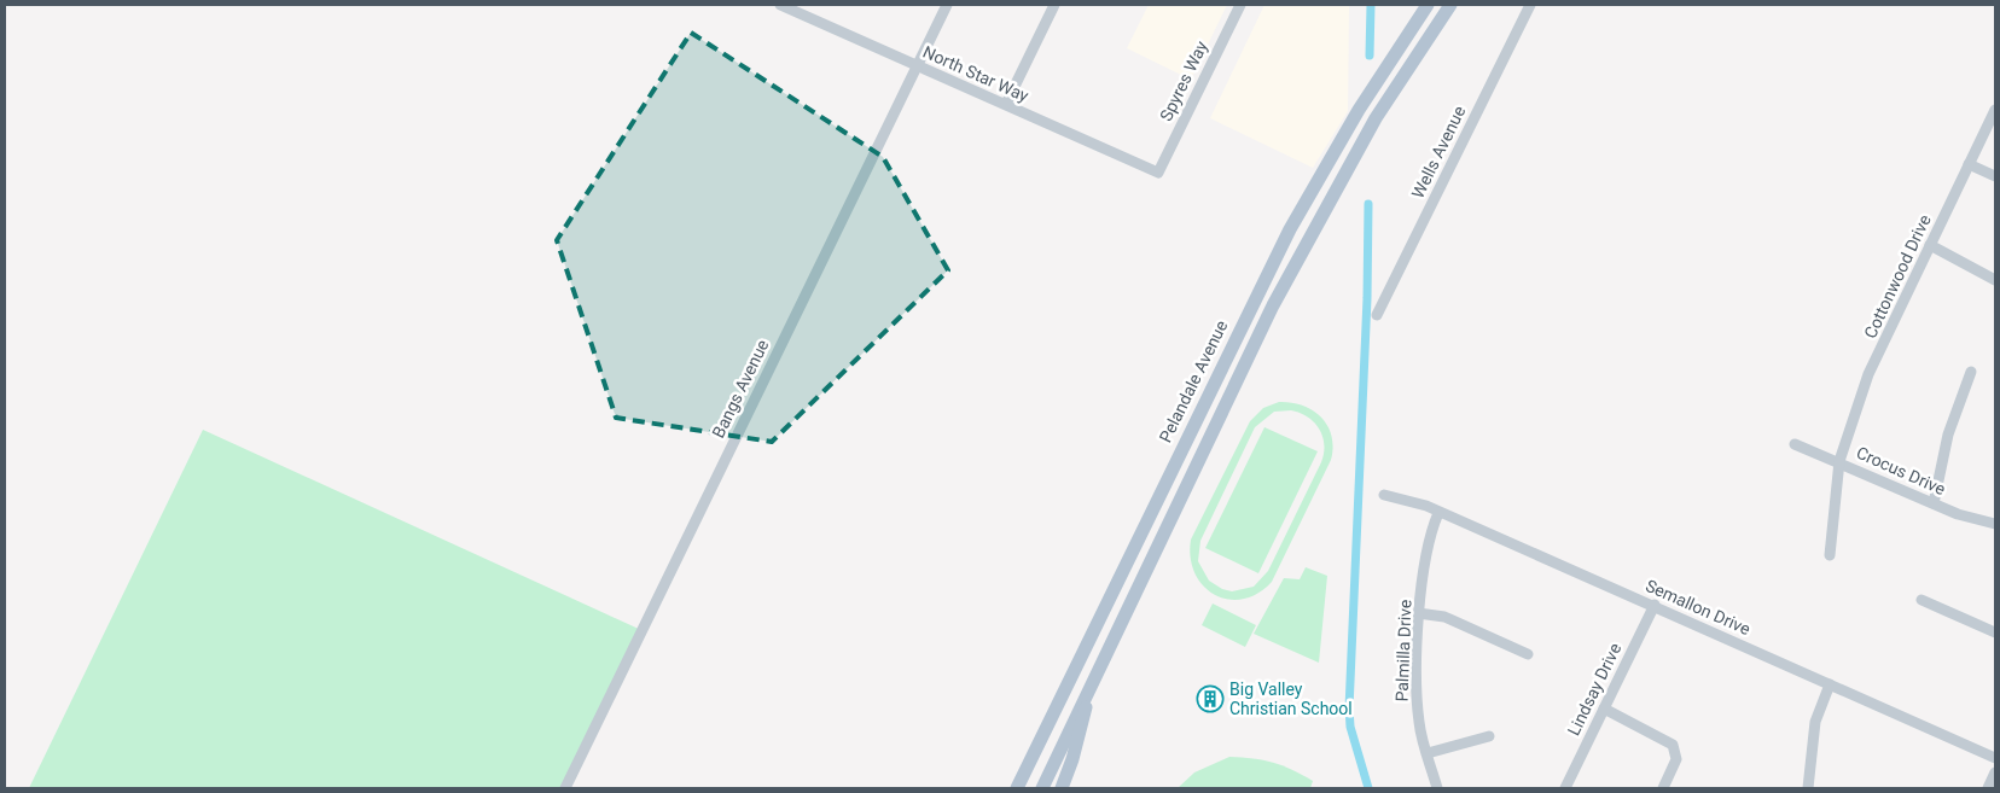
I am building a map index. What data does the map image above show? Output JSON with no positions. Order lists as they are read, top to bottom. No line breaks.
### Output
{"streets":{"main road":["Pelandale Avenue"],"street":["North Star Way","Spyres Way","Wells Avenue","Cottonwood Drive","Bangs Avenue","Crocus Drive","Semallon Drive","Palmilla Drive","Lindsay Drive"]},"crossings":[["North Star Way","Spyres Way"],["North Star Way","Bangs Avenue"],["Cottonwood Drive","Crocus Drive"],["Semallon Drive","Palmilla Drive"],["Semallon Drive","Lindsay Drive"]],"places":{"building":["Big Valley Christian School"]}}
